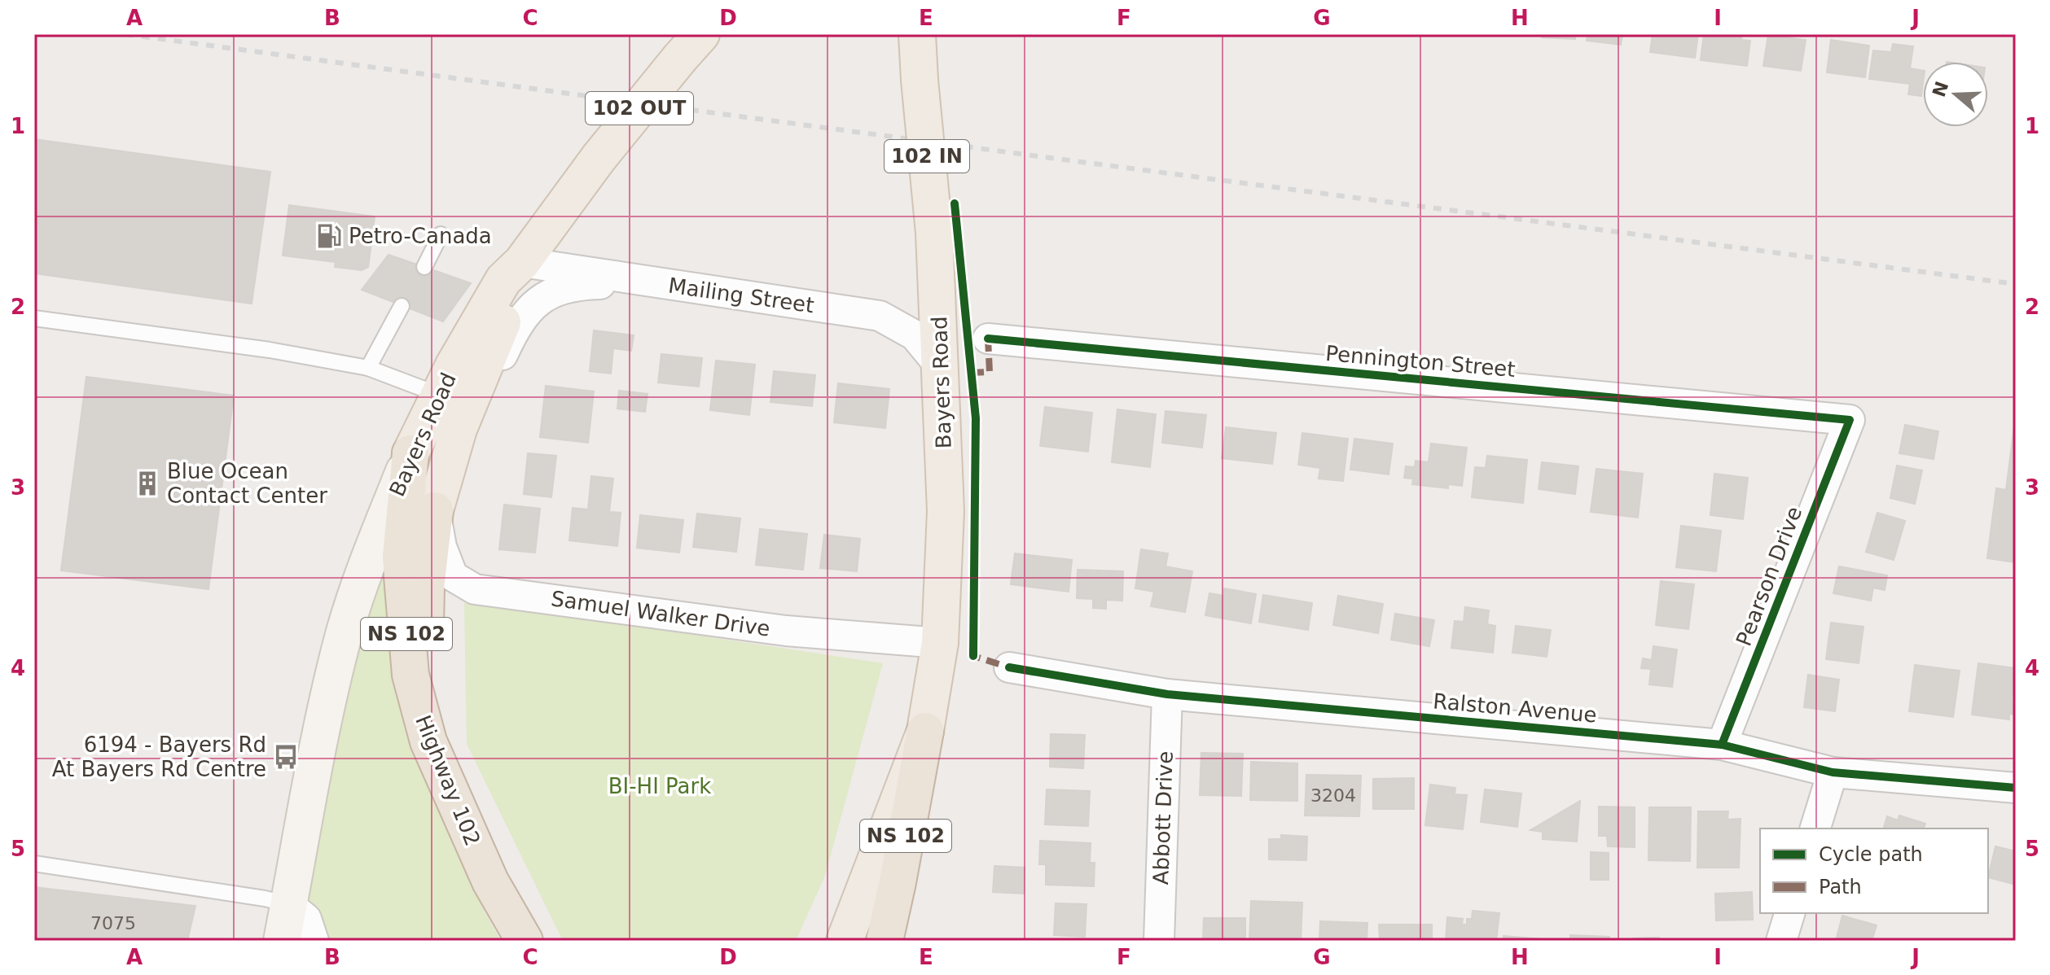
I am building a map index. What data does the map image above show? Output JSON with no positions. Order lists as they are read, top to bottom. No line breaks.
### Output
{"streets":{"highway":["NS 102","Highway 102"],"main road":["102 OUT","102 IN","Bayers Road"],"street":["Mailing Street","Pennington Street","Pearson Drive","Samuel Walker Drive","Ralston Avenue","Abbott Drive"]},"crossings":[["Mailing Street","Bayers Road"],["Mailing Street","NS 102"],["Pennington Street","Pearson Drive"],["Bayers Road","Samuel Walker Drive"],["Bayers Road","NS 102"],["Bayers Road","Highway 102"],["Pearson Drive","Ralston Avenue"],["Samuel Walker Drive","NS 102"],["NS 102","Highway 102"],["Ralston Avenue","Abbott Drive"]],"parks":["BI-HI Park"],"places":{"fuel station":["Petro-Canada"],"building":["Blue Ocean Contact Center"],"bus stop":["6194 - Bayers Rd At Bayers Rd Centre"]},"house_numbers":["3204","7075"],"legend":["Cycle path","Path"],"north":"left","grid":{"columns":["A","B","C","D","E","F","G","H","I","J"],"rows":["1","2","3","4","5"]}}
